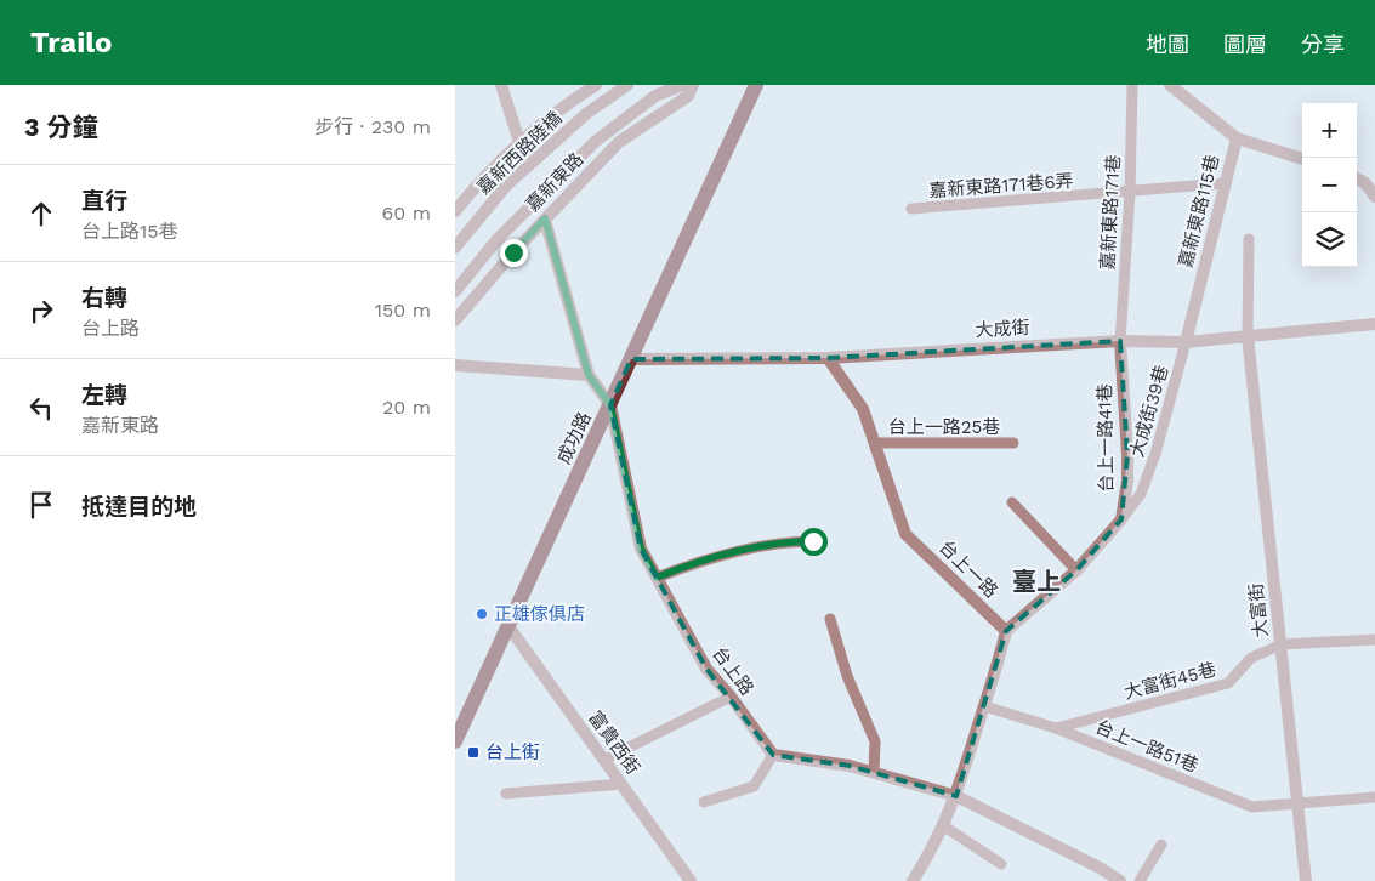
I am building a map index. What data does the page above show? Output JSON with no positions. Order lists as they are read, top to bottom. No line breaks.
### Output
{"streets":{"main road":["成功路"],"street":["嘉新西路陸橋","嘉新東路","嘉新東路115巷","大成街","台上一路41巷","台上一路","大富街","台上路","富貴西街"],"lane":["嘉新東路171巷6弄","嘉新東路171巷","大成街39巷","台上一路25巷","大富街45巷","台上一路51巷"]},"crossings":[["嘉新東路","台上路"],["嘉新東路171巷6弄","嘉新東路115巷"],["嘉新東路171巷6弄","嘉新東路171巷"],["嘉新東路115巷","大成街"],["嘉新東路115巷","大成街39巷"],["嘉新東路171巷","大成街"],["嘉新東路171巷","台上一路41巷"],["大成街","大成街39巷"],["大成街","成功路"],["大成街","台上一路41巷"],["大成街","台上一路"],["大成街","大富街"],["大成街39巷","台上一路41巷"],["台上一路25巷","台上一路"],["成功路","台上路"],["成功路","富貴西街"],["台上一路41巷","台上一路"],["大富街","大富街45巷"],["大富街","台上一路51巷"],["大富街45巷","台上一路51巷"]],"districts":["臺上"],"places":{"other":["正雄傢俱店"],"transit":["台上街"]},"page":{"header":"Trailo","nav":["地圖","圖層","分享"],"heading":["3 分鐘","步行 · 230 m"],"map_buttons":["+","−"],"list":[["直行","台上路15巷","60 m"],["右轉","台上路","150 m"],["左轉","嘉新東路","20 m"],"抵達目的地"]}}
